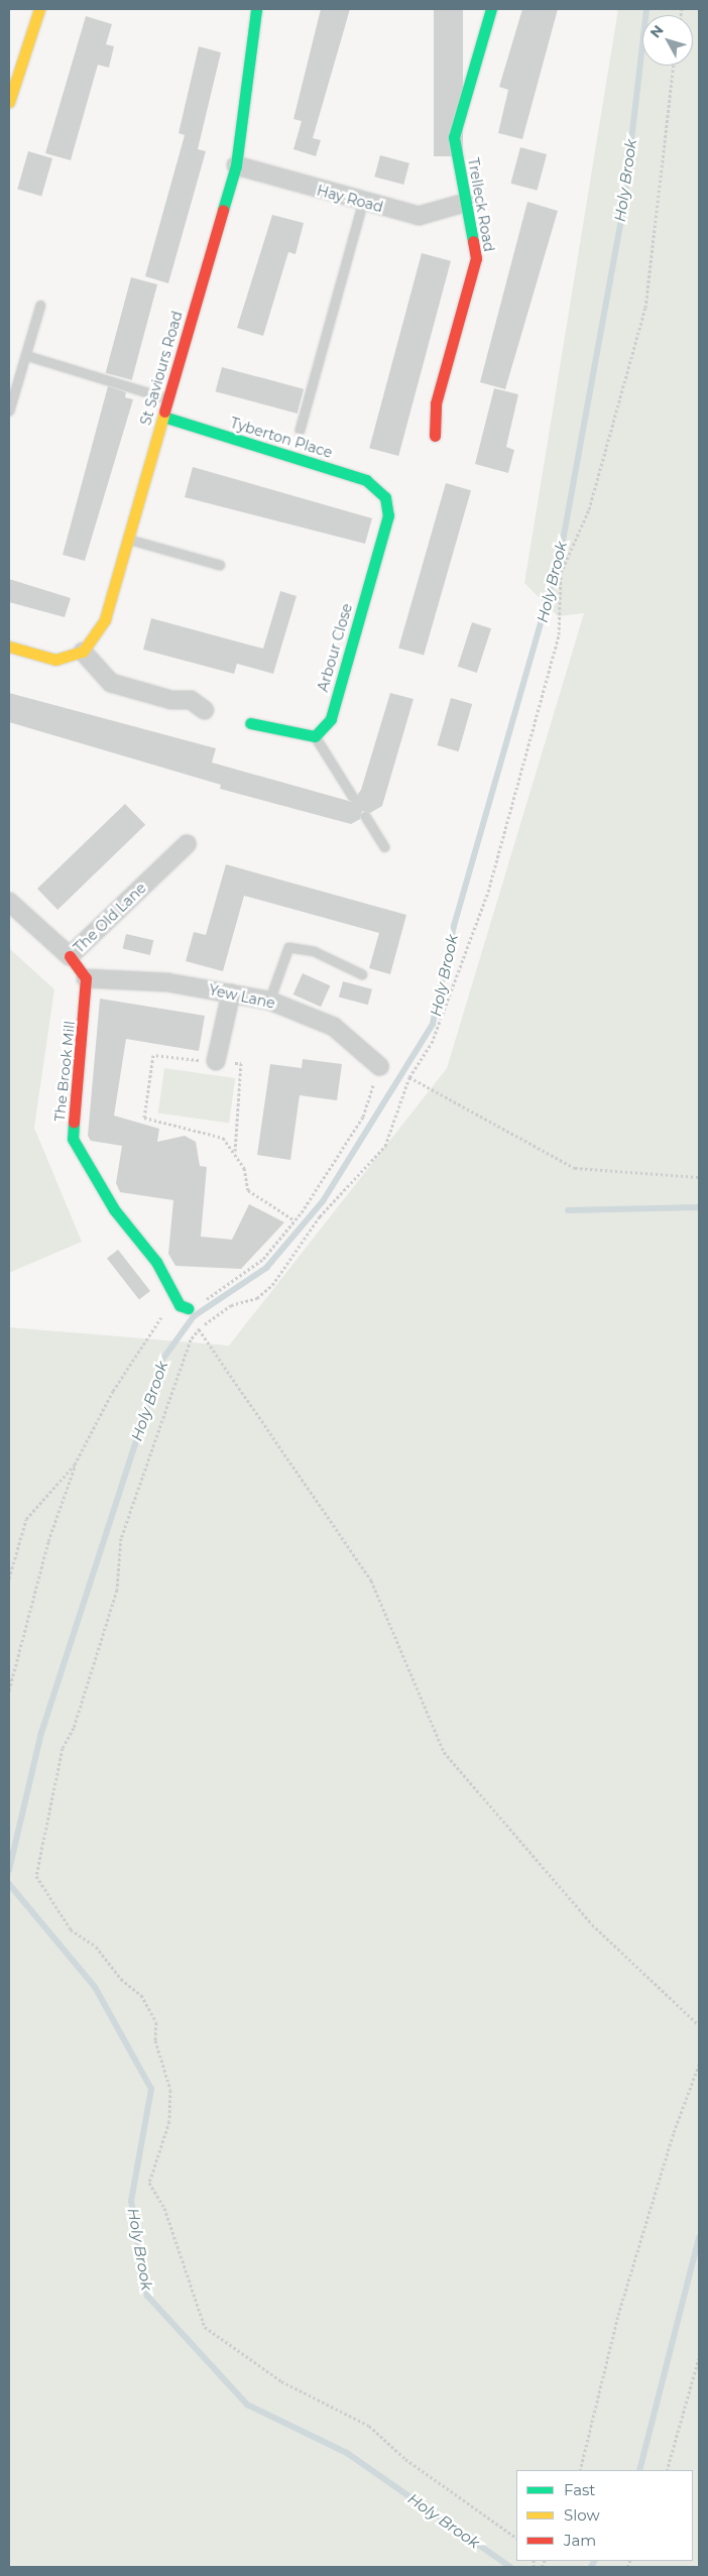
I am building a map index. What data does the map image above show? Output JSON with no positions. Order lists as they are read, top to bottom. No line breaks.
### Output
{"streets":{"street":["Hay Road","Trelleck Road","St Saviours Road","Tyberton Place","Arbour Close","The Old Lane","Yew Lane","The Brook Mill"]},"crossings":[["Hay Road","Trelleck Road"],["Hay Road","St Saviours Road"],["St Saviours Road","Tyberton Place"],["Tyberton Place","Arbour Close"],["Yew Lane","The Brook Mill"]],"water":["Holy Brook"],"legend":["Fast","Slow","Jam"],"north":"top left"}
